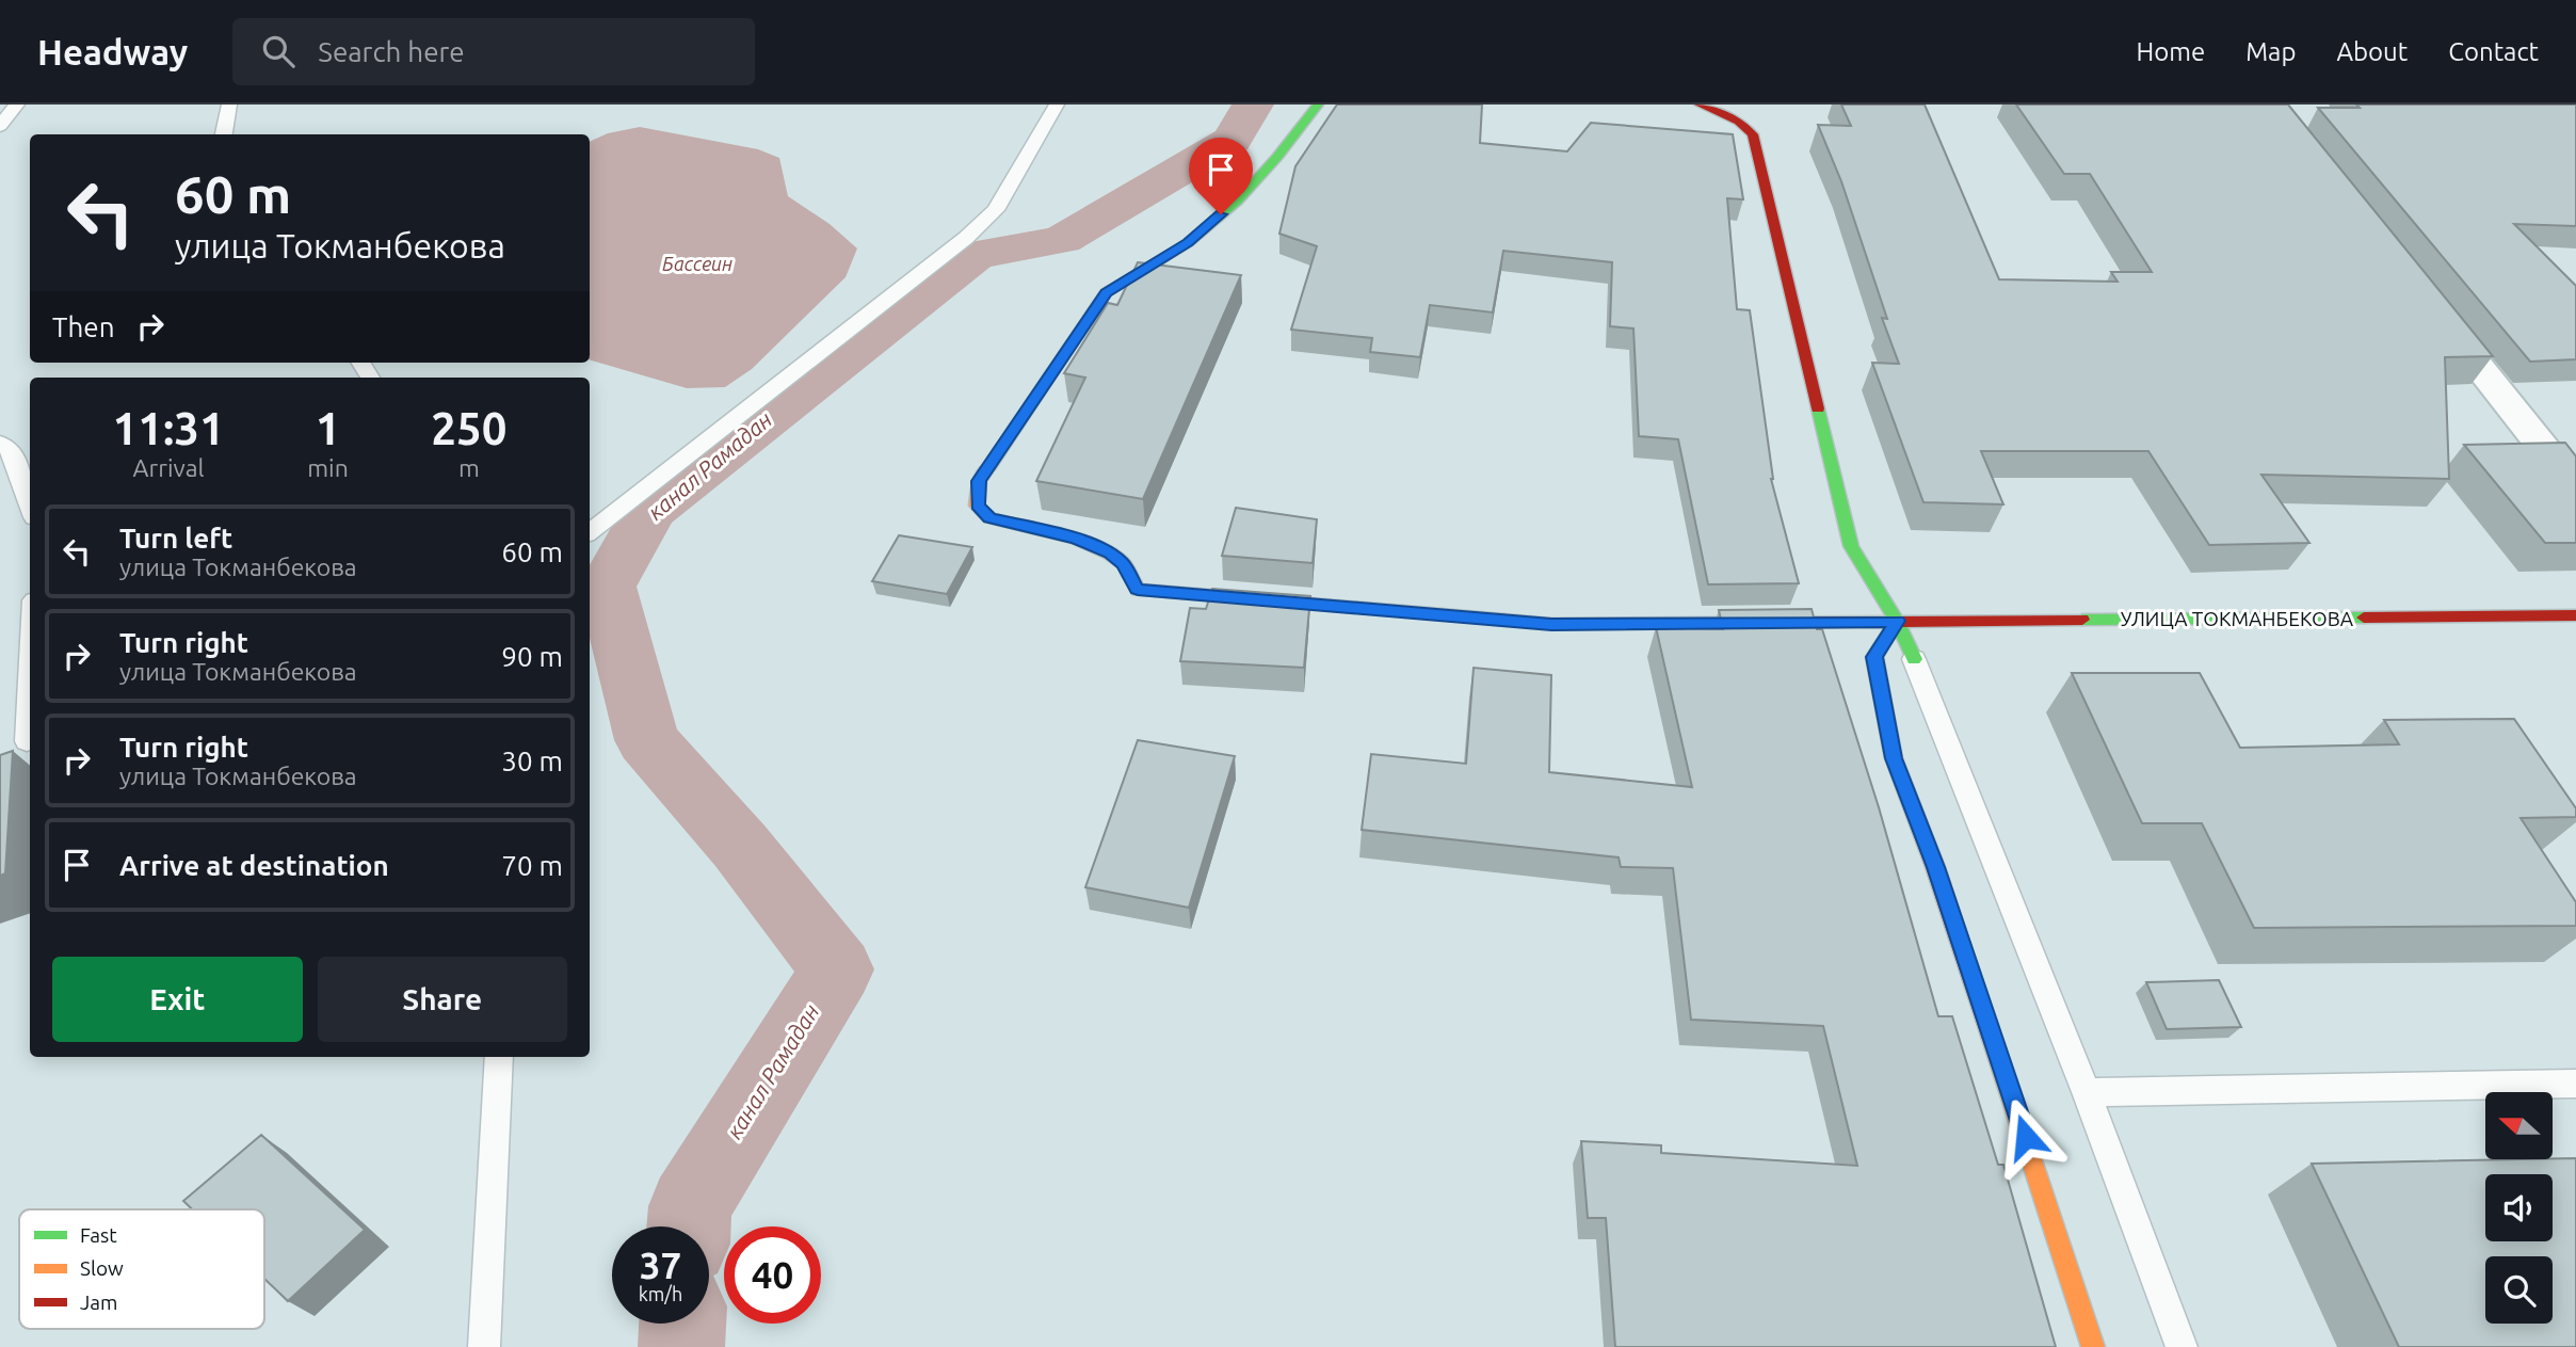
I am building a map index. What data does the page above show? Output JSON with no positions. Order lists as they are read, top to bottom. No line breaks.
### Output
{"streets":{"street":["УЛИЦА ТОКМАНБЕКОВА"]},"water":["Бассеин","канал Рамадан"],"legend":["Fast","Slow","Jam"],"north":"left","page":{"header":"Headway","search":"Search here","nav":["Home","Map","About","Contact"],"turn":["60 m","улица Токманбекова"],"then":"Then","eta":["11:31","Arrival","1","min","250","m"],"list":[{"name":"Turn left","note":"улица Токманбекова","value":"60 m"},{"name":"Turn right","note":"улица Токманбекова","value":"90 m"},{"name":"Turn right","note":"улица Токманбекова","value":"30 m"},{"name":"Arrive at destination","value":"70 m"}],"buttons":["Exit","Share"],"speed":"37 km/h","limit":"40"}}
